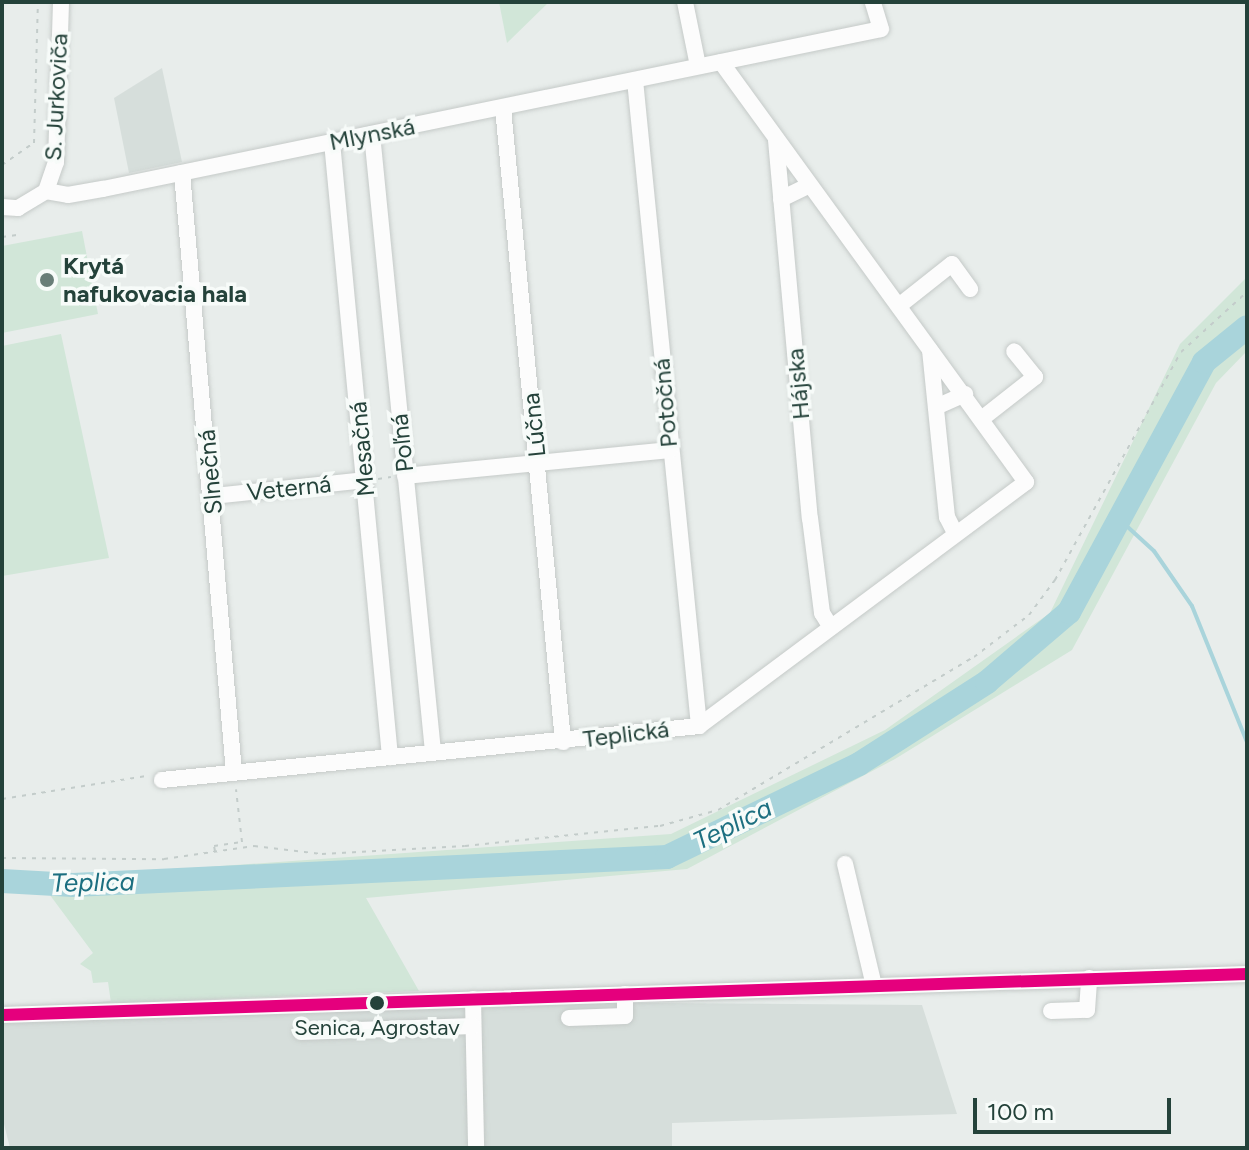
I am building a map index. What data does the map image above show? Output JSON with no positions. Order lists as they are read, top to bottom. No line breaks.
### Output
{"streets":{"street":["S. Jurkoviča","Mlynská","Hájska","Potočná","Lúčna","Poľná","Mesačná","Slnečná","Veterná","Teplická"]},"crossings":[["S. Jurkoviča","Mlynská"],["Mlynská","Potočná"],["Mlynská","Lúčna"],["Mlynská","Poľná"],["Mlynská","Mesačná"],["Mlynská","Slnečná"],["Mlynská","Teplická"],["Hájska","Teplická"],["Potočná","Teplická"],["Lúčna","Teplická"],["Poľná","Teplická"],["Mesačná","Veterná"],["Mesačná","Teplická"],["Slnečná","Veterná"],["Slnečná","Teplická"]],"water":["Teplica"],"places":["Krytá nafukovacia hala","Senica, Agrostav"],"scale_bar":"100 m"}
